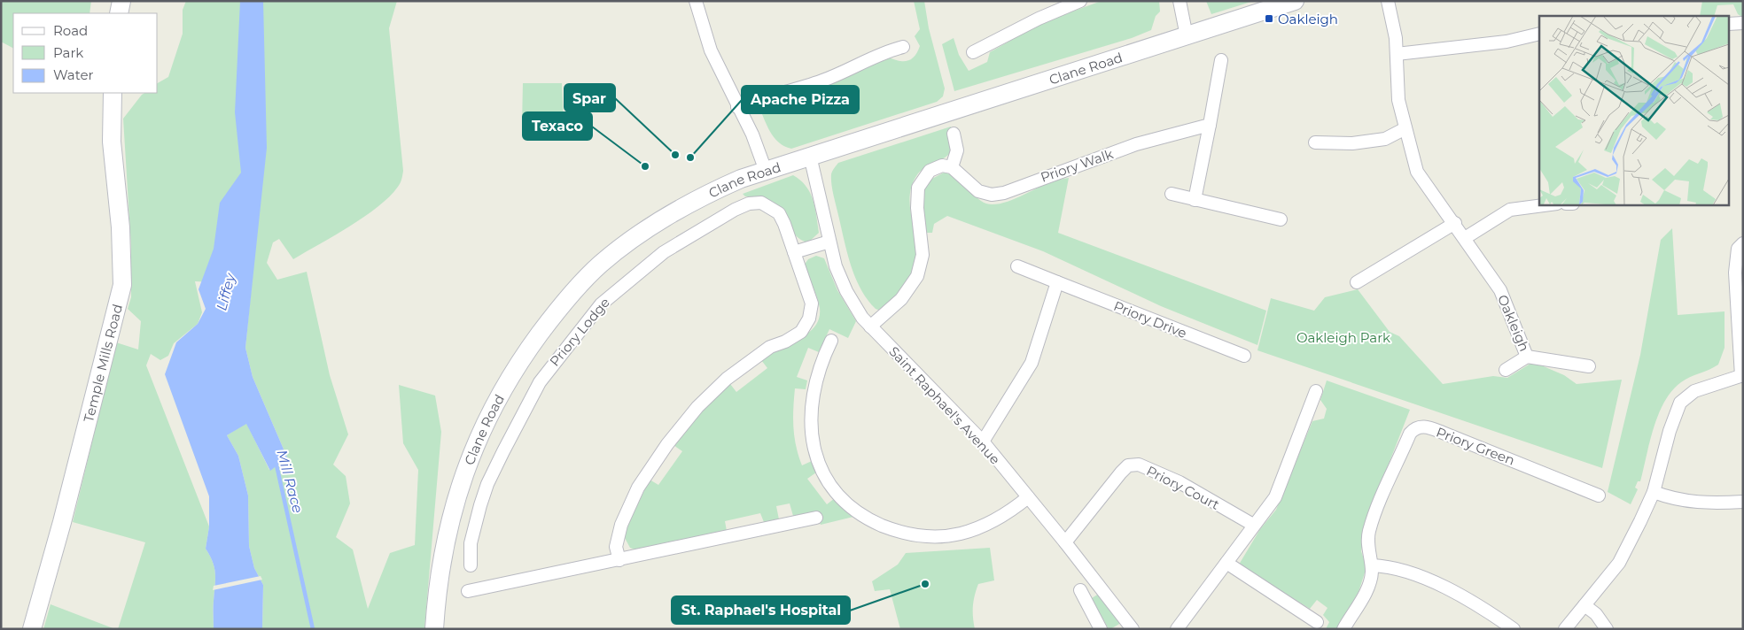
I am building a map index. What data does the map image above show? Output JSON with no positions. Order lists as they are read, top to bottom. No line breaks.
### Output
{"streets":{"main road":["Clane Road","Temple Mills Road"],"street":["Priory Walk","Priory Drive","Oakleigh","Priory Lodge","Saint Raphael's Avenue","Priory Green","Priory Court"]},"crossings":[["Clane Road","Saint Raphael's Avenue"],["Saint Raphael's Avenue","Priory Court"]],"water":["Liffey","Mill Race"],"parks":["Oakleigh Park"],"places":{"transit":["Oakleigh"],"other":["Spar","Apache Pizza","Texaco","St. Raphael's Hospital"]},"legend":["Road","Park","Water"]}
